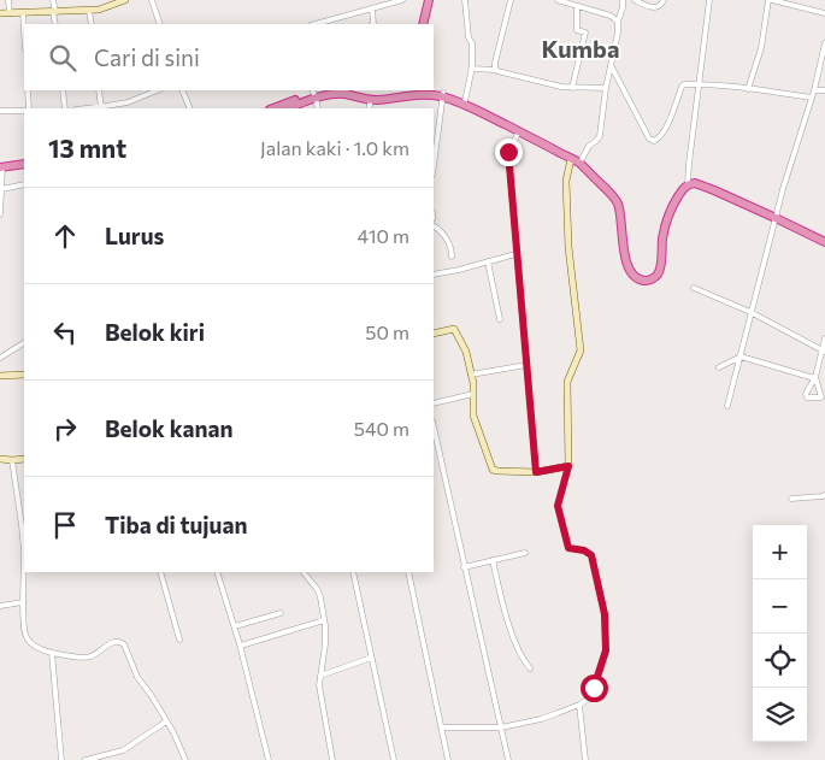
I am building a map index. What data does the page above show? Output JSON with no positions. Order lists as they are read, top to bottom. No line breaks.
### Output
{"districts":["Kumba"],"page":{"search":"Cari di sini","heading":["13 mnt","Jalan kaki · 1.0 km"],"list":[["Lurus","410 m"],["Belok kiri","50 m"],["Belok kanan","540 m"],"Tiba di tujuan"],"map_buttons":["+","−"]}}
